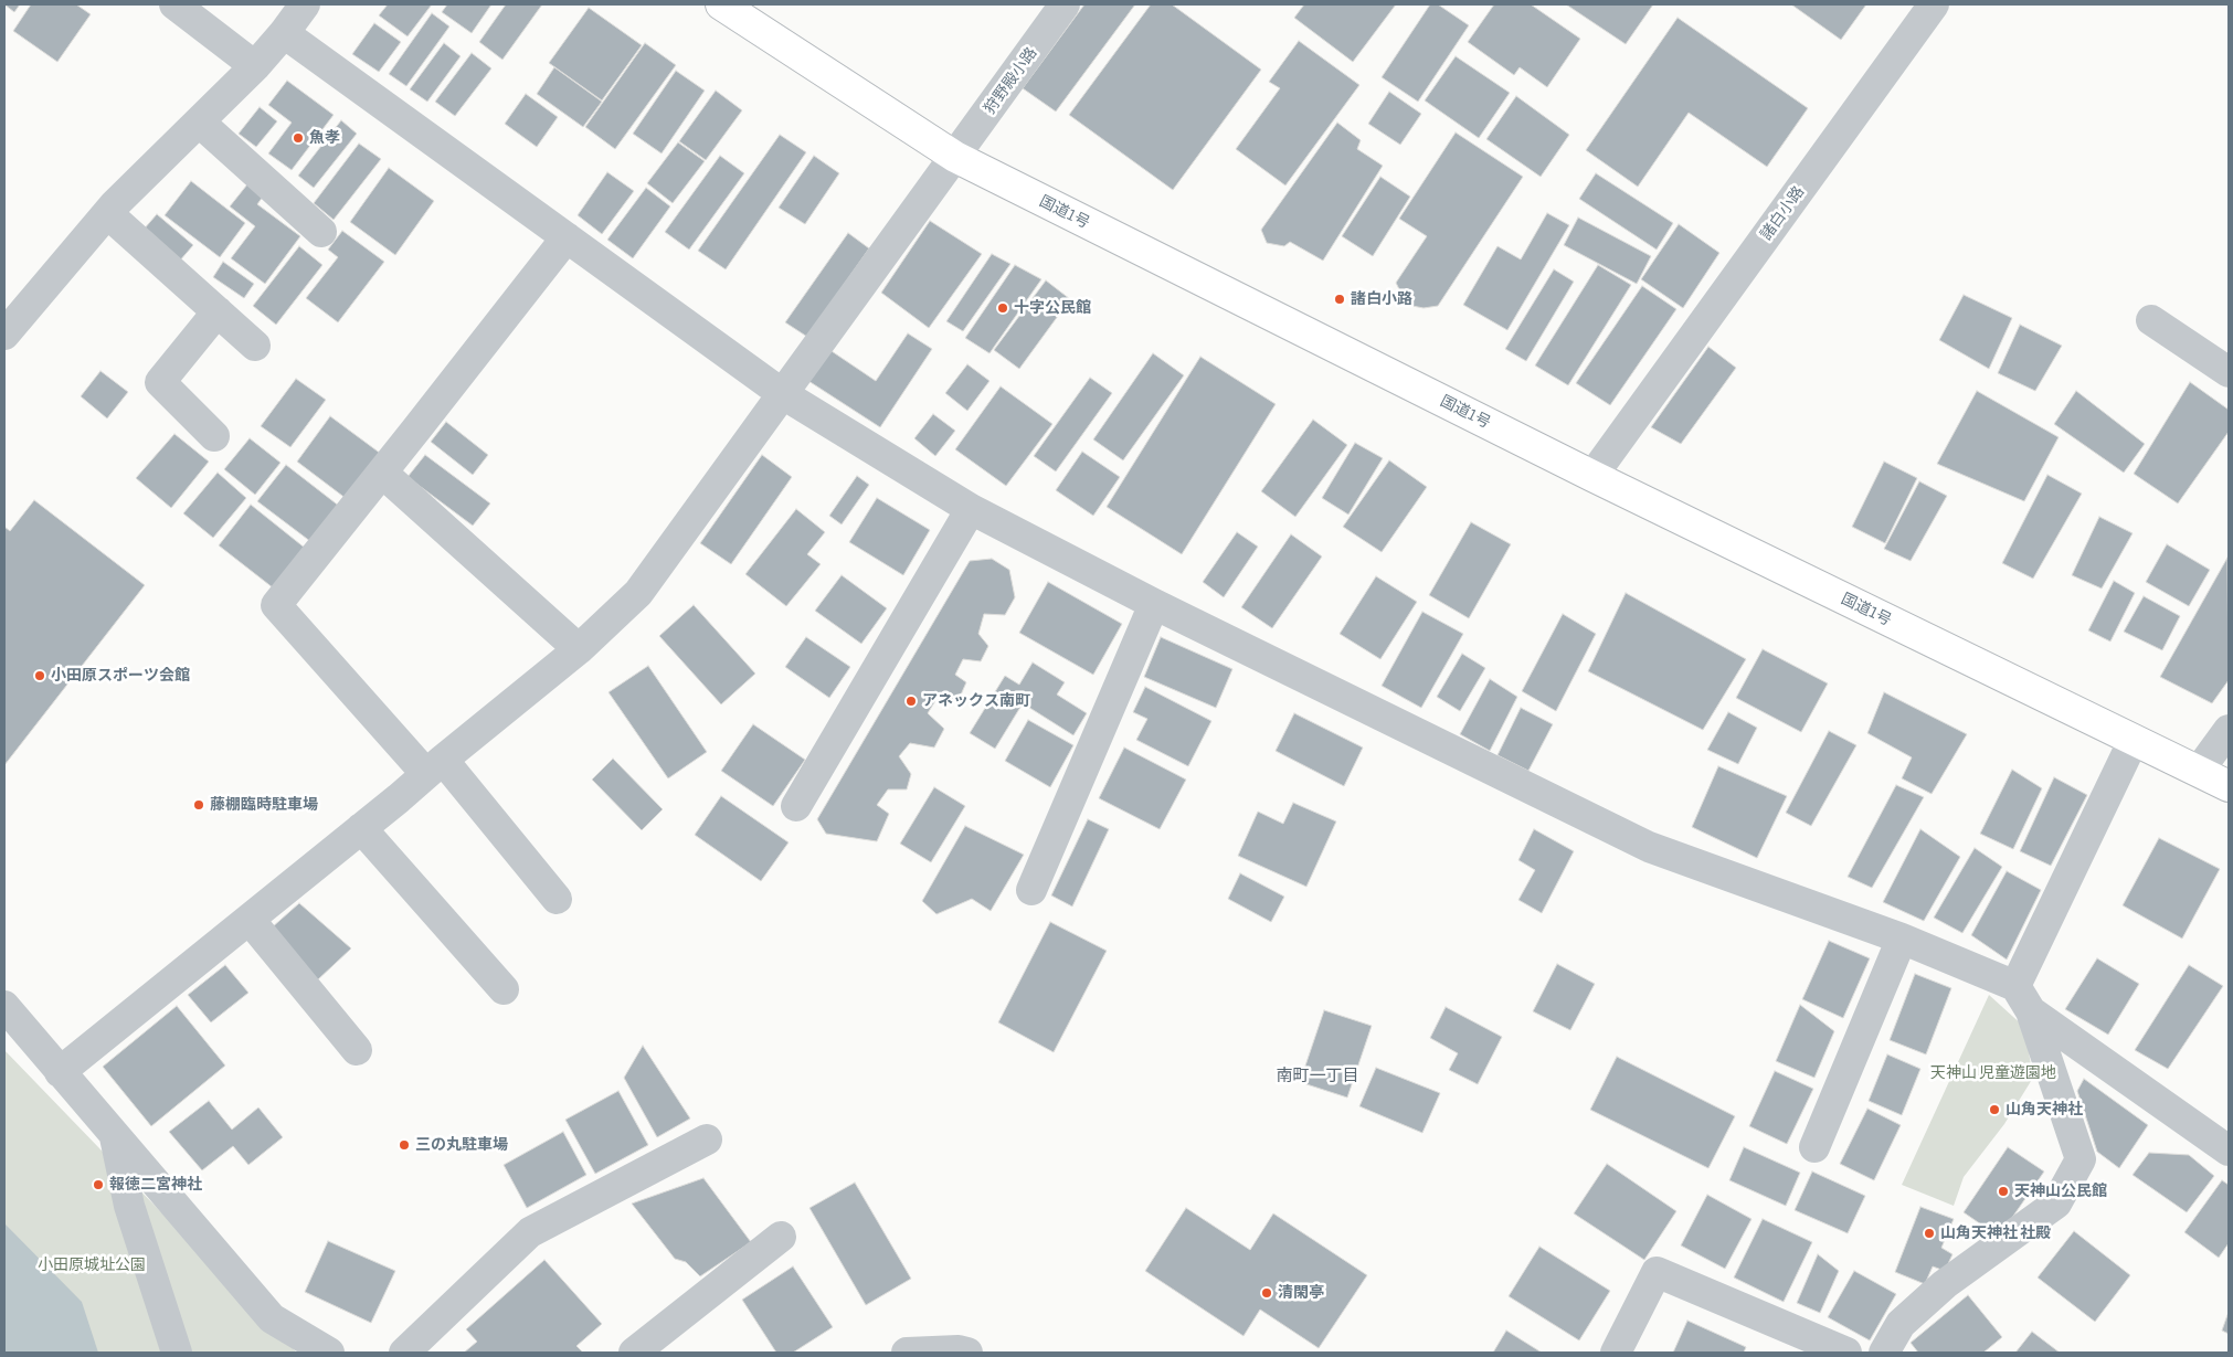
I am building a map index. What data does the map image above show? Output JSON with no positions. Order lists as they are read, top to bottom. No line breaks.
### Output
{"streets":{"highway":["国道1号"],"street":["狩野殿小路","諸白小路"]},"crossings":[["狩野殿小路","国道1号"],["国道1号","諸白小路"]],"districts":["南町一丁目"],"parks":["天神山 児童遊園地","小田原城址公園"],"places":["魚孝","諸白小路","十字公民館","小田原スポーツ会館","アネックス南町","藤棚臨時駐車場","山角天神社","三の丸駐車場","報徳二宮神社","天神山公民館","山角天神社 社殿","清閑亭"]}
